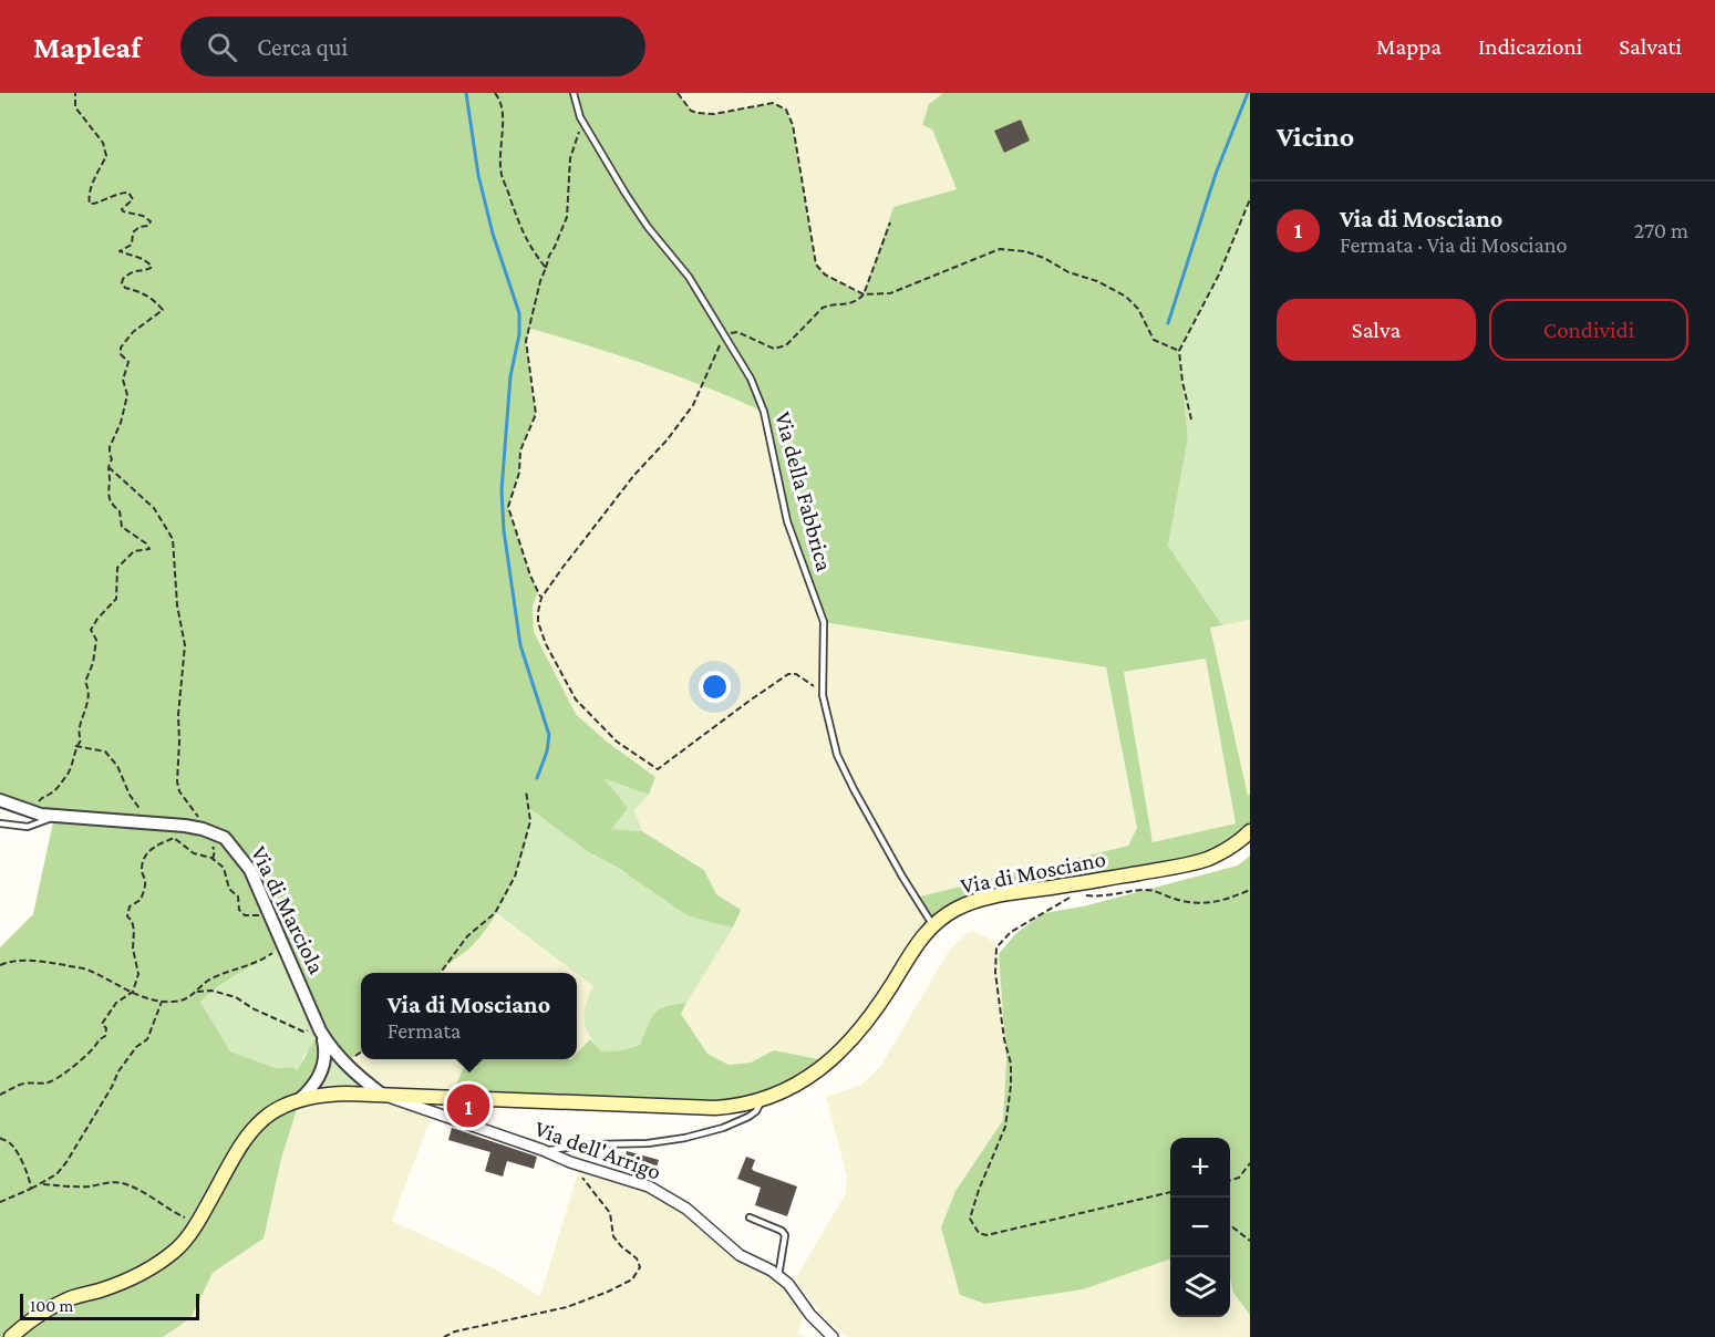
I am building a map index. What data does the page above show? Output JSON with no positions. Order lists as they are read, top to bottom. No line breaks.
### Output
{"streets":{"main road":["Via di Mosciano"],"street":["Via di Marciola","Via dell'Arrigo"],"lane":["Via della Fabbrica"]},"crossings":[["Via della Fabbrica","Via di Mosciano"],["Via di Mosciano","Via di Marciola"],["Via di Mosciano","Via dell'Arrigo"],["Via di Marciola","Via dell'Arrigo"]],"scale_bar":"100 m","page":{"header":"Mapleaf","search":"Cerca qui","nav":["Mappa","Indicazioni","Salvati"],"heading":"Vicino","list":[{"mark":"1","name":"Via di Mosciano","note":"Fermata · Via di Mosciano","value":"270 m"}],"buttons":["Salva","Condividi"],"popup":["Via di Mosciano","Fermata"],"pins":"1","map_buttons":["+","−"],"scale":"100 m"}}
